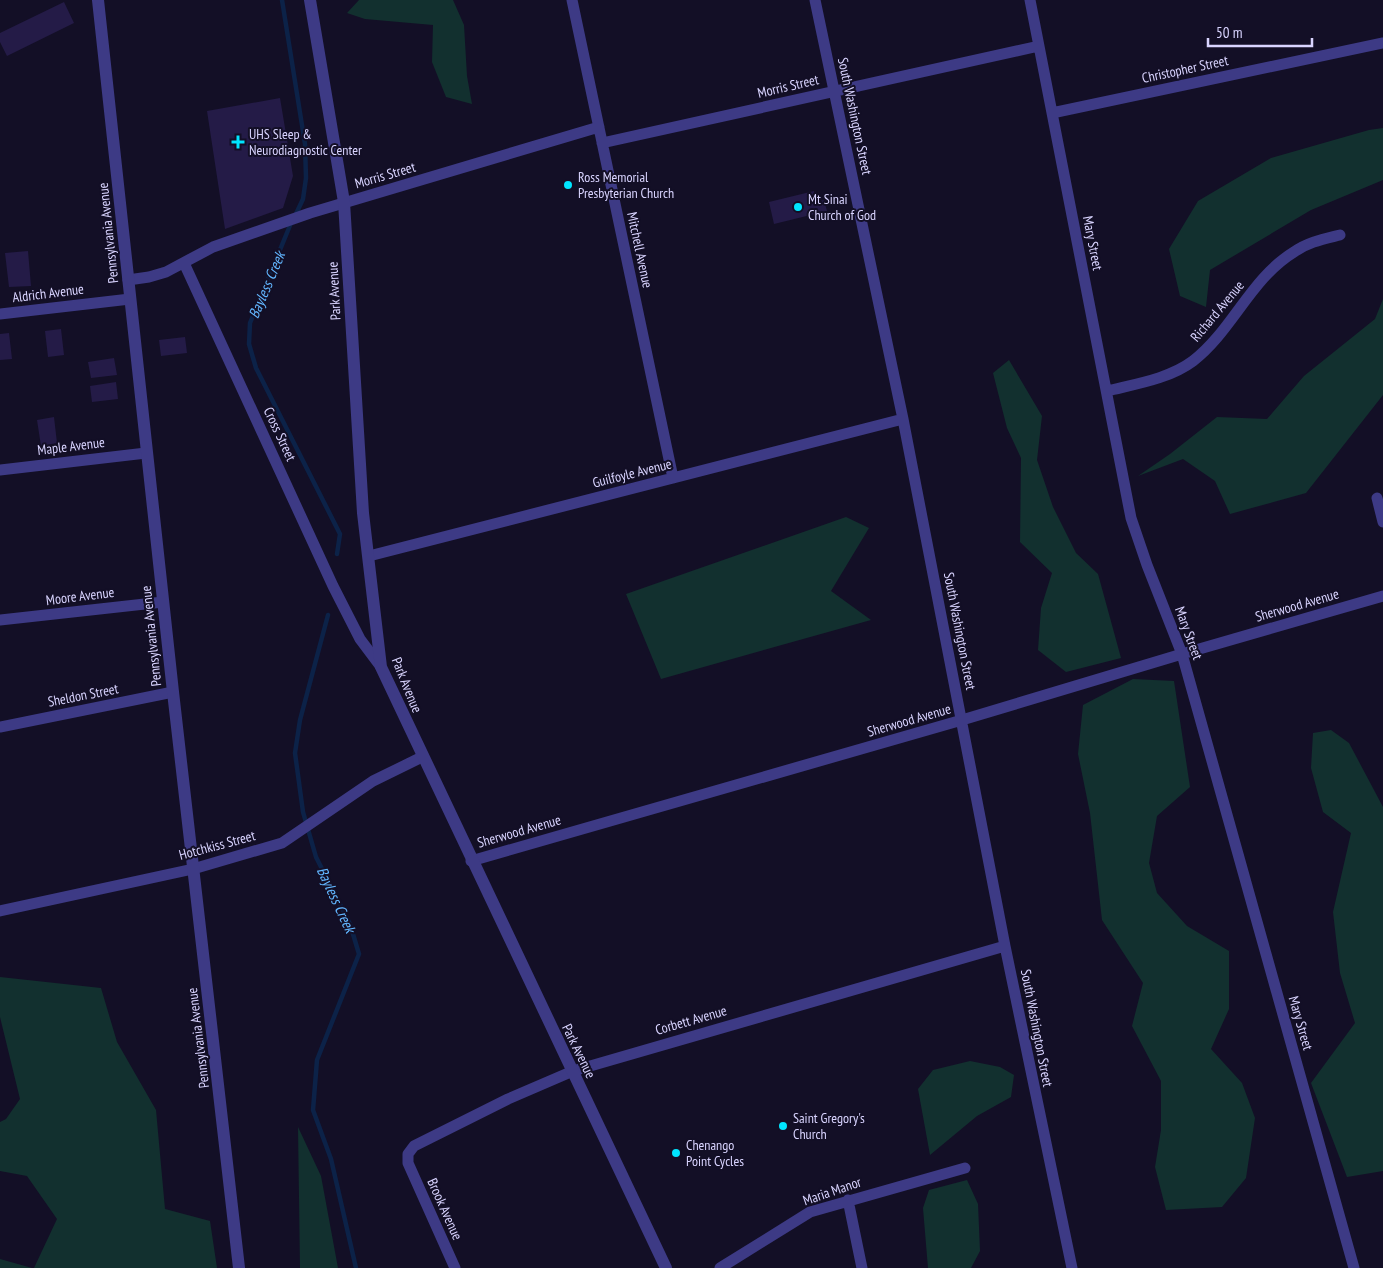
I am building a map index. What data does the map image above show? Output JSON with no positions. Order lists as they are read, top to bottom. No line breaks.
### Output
{"streets":{"street":["Christopher Street","Morris Street","South Washington Street","Pennsylvania Avenue","Mary Street","Mitchell Avenue","Park Avenue","Aldrich Avenue","Richard Avenue","Cross Street","Maple Avenue","Guilfoyle Avenue","Moore Avenue","Sherwood Avenue","Sheldon Street","Hotchkiss Street","Corbett Avenue","Maria Manor","Brook Avenue"]},"crossings":[["Christopher Street","Mary Street"],["Morris Street","South Washington Street"],["Morris Street","Mary Street"],["Morris Street","Mitchell Avenue"],["Morris Street","Park Avenue"],["Morris Street","Cross Street"],["South Washington Street","Guilfoyle Avenue"],["South Washington Street","Sherwood Avenue"],["South Washington Street","Corbett Avenue"],["Pennsylvania Avenue","Aldrich Avenue"],["Pennsylvania Avenue","Maple Avenue"],["Pennsylvania Avenue","Moore Avenue"],["Pennsylvania Avenue","Sheldon Street"],["Pennsylvania Avenue","Hotchkiss Street"],["Mary Street","Richard Avenue"],["Mary Street","Sherwood Avenue"],["Mitchell Avenue","Guilfoyle Avenue"],["Park Avenue","Cross Street"],["Park Avenue","Guilfoyle Avenue"],["Park Avenue","Sherwood Avenue"],["Park Avenue","Hotchkiss Street"],["Park Avenue","Corbett Avenue"],["Corbett Avenue","Brook Avenue"]],"water":["Bayless Creek"],"places":{"health":["UHS Sleep & Neurodiagnostic Center"],"other":["Ross Memorial Presbyterian Church","Mt Sinai Church of God","Saint Gregory's Church","Chenango Point Cycles"]},"scale_bar":"50 m"}
